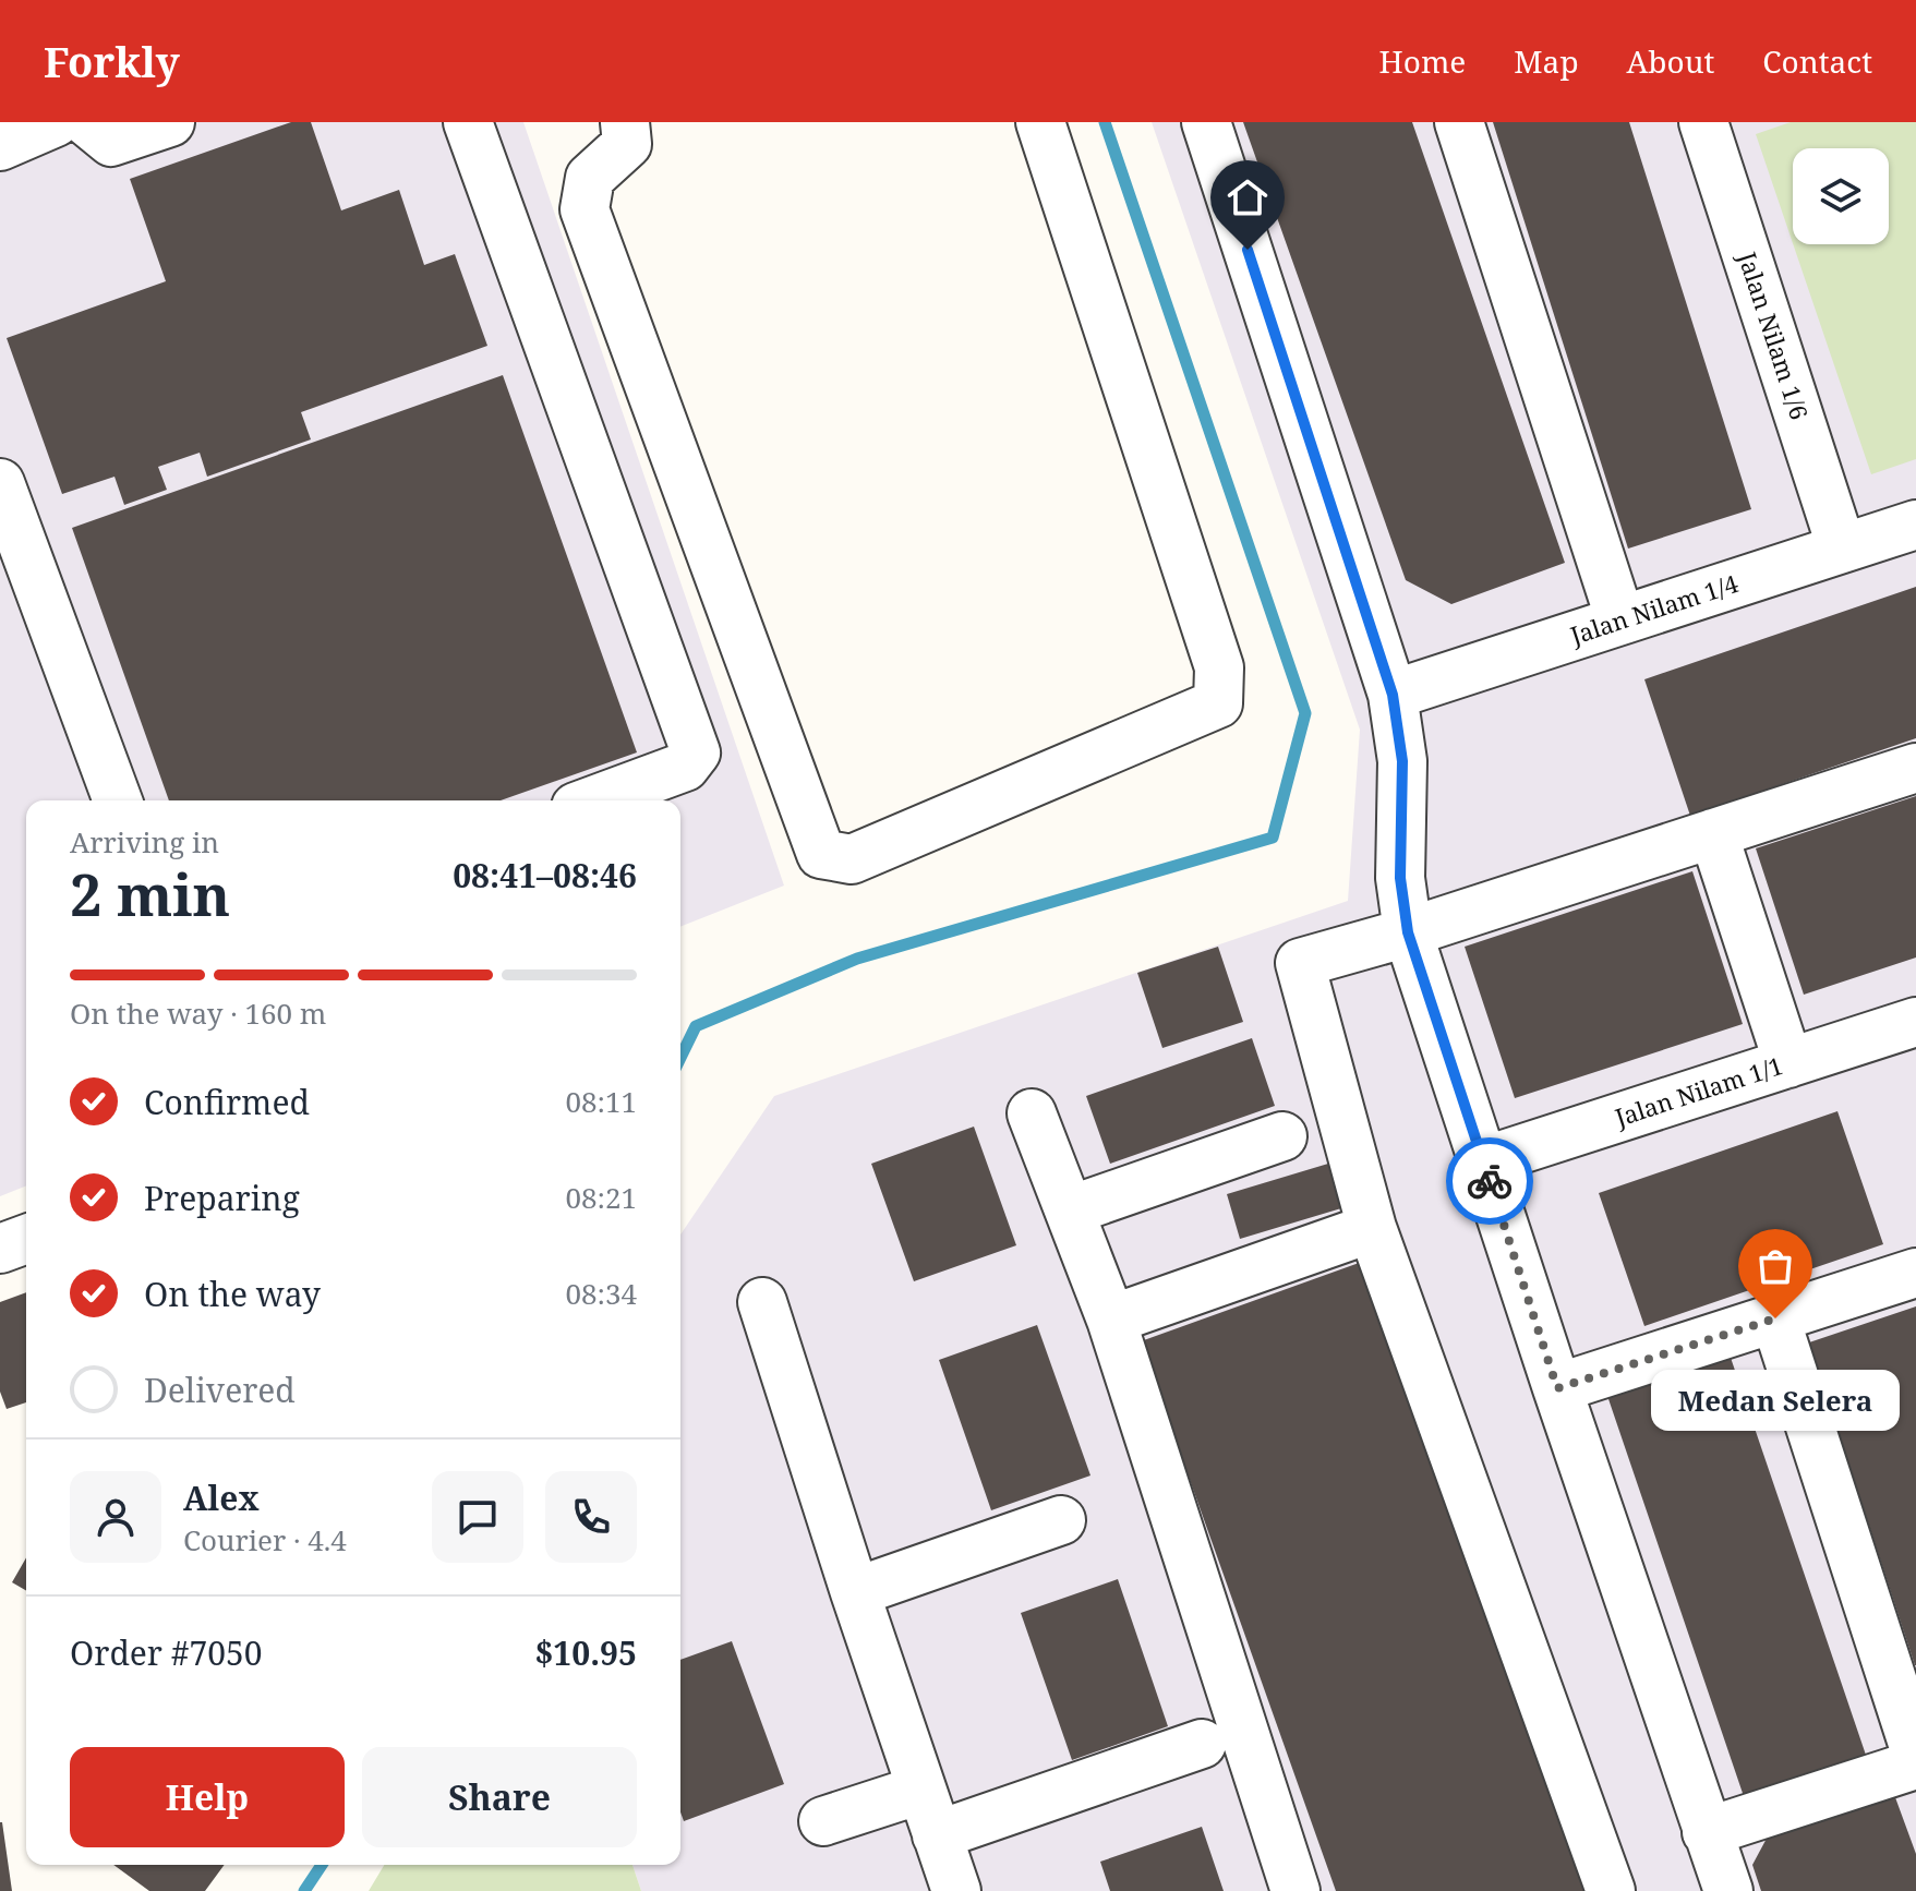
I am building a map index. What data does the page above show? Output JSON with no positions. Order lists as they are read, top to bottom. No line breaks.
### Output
{"streets":{"street":["Jalan Nilam 1/6","Jalan Nilam 1/4","Jalan Nilam 1/1"]},"crossings":[["Jalan Nilam 1/6","Jalan Nilam 1/4"]],"places":["Medan Selera"],"page":{"header":"Forkly","nav":["Home","Map","About","Contact"],"heading":["2 min","Arriving in","08:41–08:46"],"panel":["Alex","Courier · 4.4","Order #7050","$10.95"],"bar":"On the way · 160 m","list":[["Confirmed","08:11"],["Preparing","08:21"],["On the way","08:34"],"Delivered"],"bubble":"Medan Selera","buttons":["Help","Share"]}}
